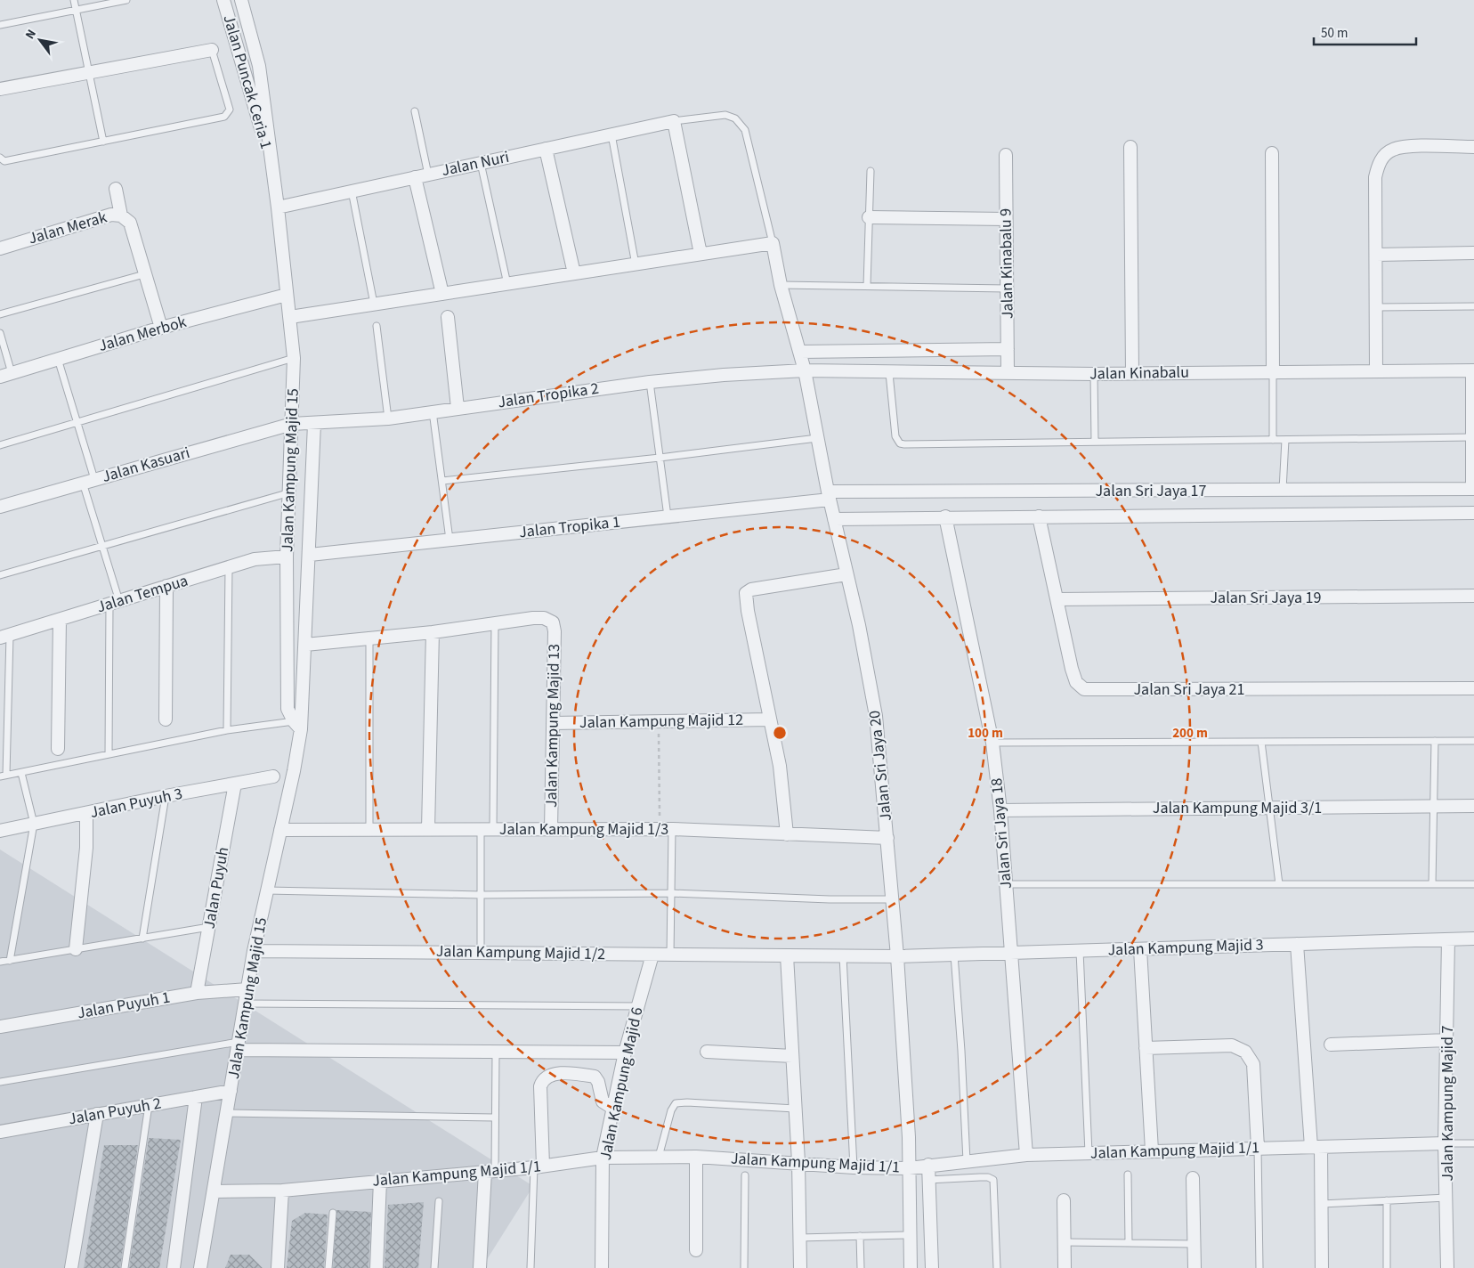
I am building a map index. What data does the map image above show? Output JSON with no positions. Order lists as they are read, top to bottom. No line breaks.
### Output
{"streets":{"street":["Jalan Puncak Ceria 1","Jalan Nuri","Jalan Merak","Jalan Kinabalu 9","Jalan Merbok","Jalan Kinabalu","Jalan Tropika 2","Jalan Kasuari","Jalan Kampung Majid 15","Jalan Sri Jaya 17","Jalan Tropika 1","Jalan Tempua","Jalan Sri Jaya 19","Jalan Sri Jaya 21","Jalan Kampung Majid 12","Jalan Kampung Majid 13","Jalan Sri Jaya 20","Jalan Puyuh 3","Jalan Kampung Majid 3/1","Jalan Kampung Majid 1/3","Jalan Sri Jaya 18","Jalan Puyuh","Jalan Kampung Majid 3","Jalan Kampung Majid 1/2","Jalan Puyuh 1","Jalan Kampung Majid 6","Jalan Kampung Majid 7","Jalan Puyuh 2","Jalan Kampung Majid 1/1"]},"crossings":[["Jalan Puncak Ceria 1","Jalan Kampung Majid 15"],["Jalan Nuri","Jalan Kampung Majid 15"],["Jalan Merak","Jalan Merbok"],["Jalan Kinabalu 9","Jalan Kinabalu"],["Jalan Merbok","Jalan Kampung Majid 15"],["Jalan Kinabalu","Jalan Tropika 2"],["Jalan Kinabalu","Jalan Sri Jaya 20"],["Jalan Tropika 2","Jalan Kasuari"],["Jalan Tropika 2","Jalan Kampung Majid 15"],["Jalan Tropika 2","Jalan Sri Jaya 20"],["Jalan Kasuari","Jalan Kampung Majid 15"],["Jalan Kampung Majid 15","Jalan Tropika 1"],["Jalan Kampung Majid 15","Jalan Tempua"],["Jalan Kampung Majid 15","Jalan Kampung Majid 1/3"],["Jalan Kampung Majid 15","Jalan Kampung Majid 1/2"],["Jalan Kampung Majid 15","Jalan Puyuh 1"],["Jalan Kampung Majid 15","Jalan Puyuh 2"],["Jalan Kampung Majid 15","Jalan Kampung Majid 1/1"],["Jalan Sri Jaya 17","Jalan Tropika 1"],["Jalan Sri Jaya 17","Jalan Sri Jaya 21"],["Jalan Sri Jaya 17","Jalan Sri Jaya 20"],["Jalan Sri Jaya 17","Jalan Sri Jaya 18"],["Jalan Tropika 1","Jalan Sri Jaya 20"],["Jalan Sri Jaya 19","Jalan Sri Jaya 21"],["Jalan Kampung Majid 12","Jalan Kampung Majid 13"],["Jalan Kampung Majid 13","Jalan Kampung Majid 1/3"],["Jalan Sri Jaya 20","Jalan Kampung Majid 1/3"],["Jalan Sri Jaya 20","Jalan Kampung Majid 3"],["Jalan Sri Jaya 20","Jalan Kampung Majid 1/2"],["Jalan Sri Jaya 20","Jalan Kampung Majid 1/1"],["Jalan Puyuh 3","Jalan Puyuh"],["Jalan Kampung Majid 3/1","Jalan Sri Jaya 18"],["Jalan Sri Jaya 18","Jalan Kampung Majid 3"],["Jalan Sri Jaya 18","Jalan Kampung Majid 1/1"],["Jalan Puyuh","Jalan Puyuh 1"],["Jalan Kampung Majid 3","Jalan Kampung Majid 1/2"],["Jalan Kampung Majid 3","Jalan Kampung Majid 7"],["Jalan Kampung Majid 1/2","Jalan Kampung Majid 6"],["Jalan Kampung Majid 6","Jalan Kampung Majid 1/1"],["Jalan Kampung Majid 7","Jalan Kampung Majid 1/1"]],"scale_bar":"50 m","north":"top left","rings":["100 m","200 m"]}
